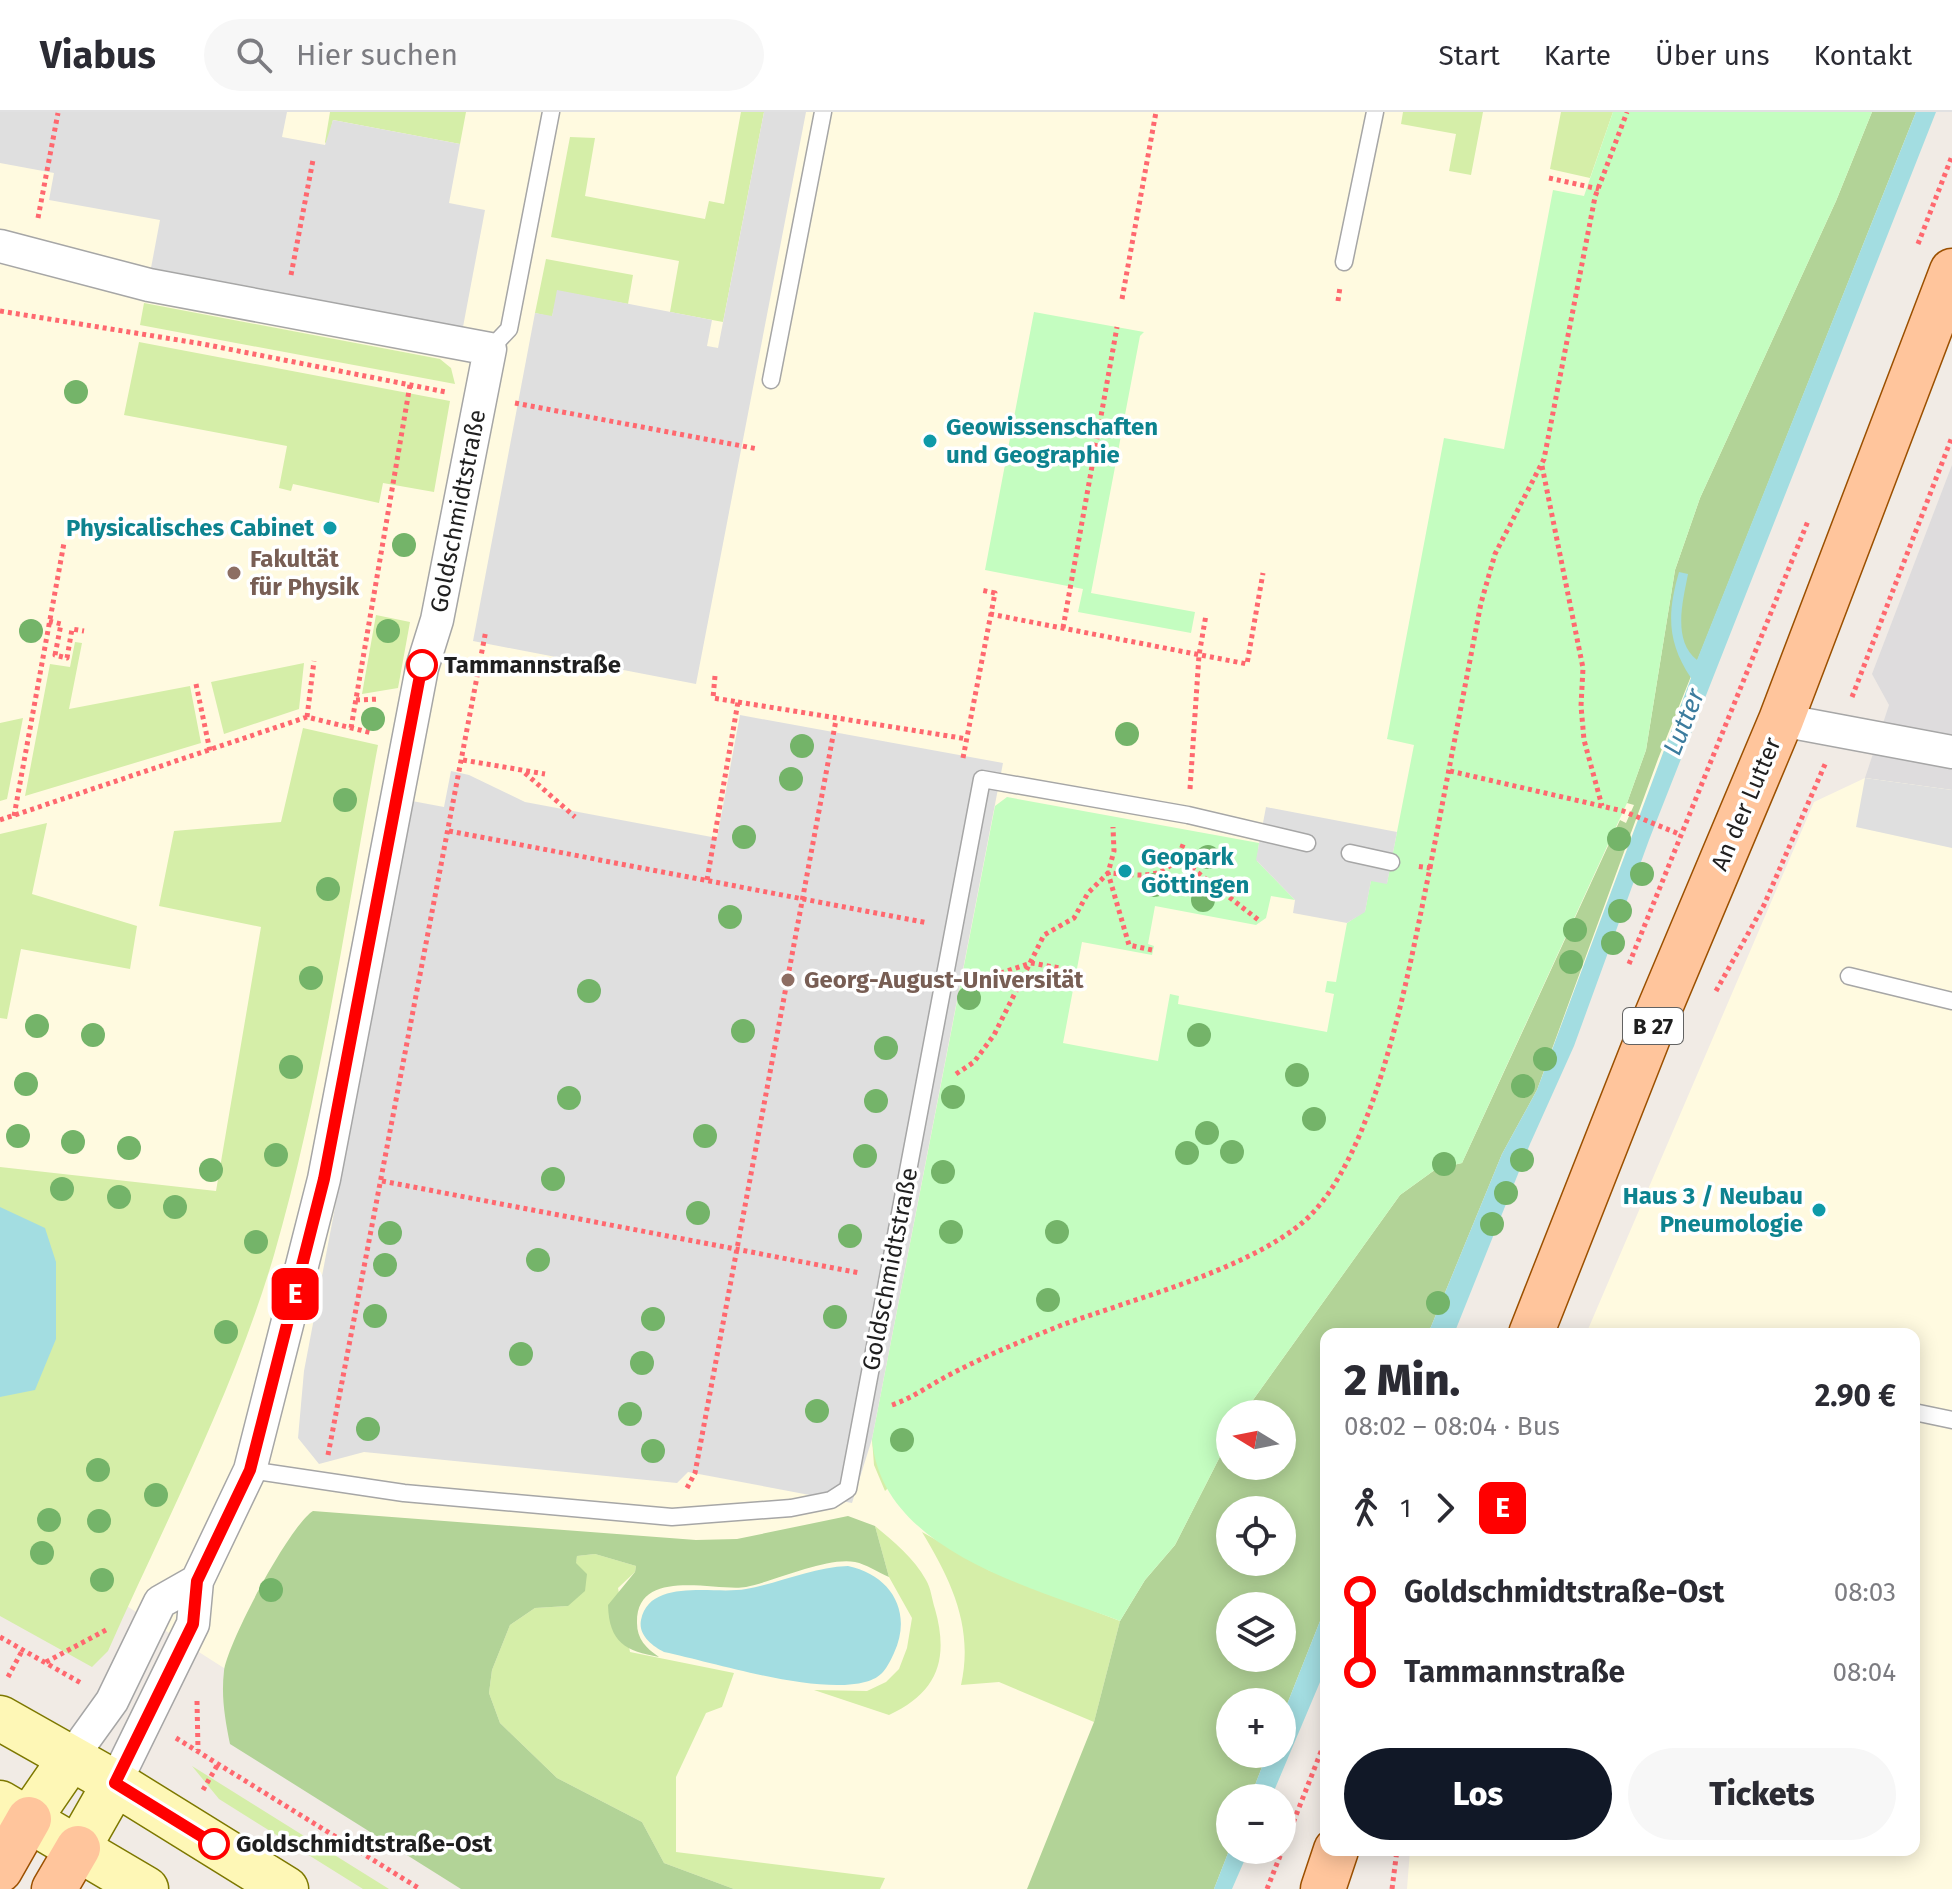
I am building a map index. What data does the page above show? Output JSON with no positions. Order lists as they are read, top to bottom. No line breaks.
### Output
{"streets":{"main road":["An der Lutter","B 27"],"street":["Goldschmidtstraße"]},"water":["Lutter"],"places":["Geowissenschaften und Geographie","Physicalisches Cabinet","Fakultät für Physik","Tammannstraße","Geopark Göttingen","Georg-August-Universität","Haus 3 / Neubau Pneumologie","Goldschmidtstraße-Ost"],"lines":["bus line E"],"north":"left","page":{"header":"Viabus","search":"Hier suchen","nav":["Start","Karte","Über uns","Kontakt"],"on_map":"E","heading":["2 Min.","08:02 – 08:04 · Bus","2.90 €"],"map_buttons":["+","−"],"legs":["1","E"],"list":[{"name":"Goldschmidtstraße-Ost","value":"08:03"},{"name":"Tammannstraße","value":"08:04"}],"buttons":["Los","Tickets"]}}
